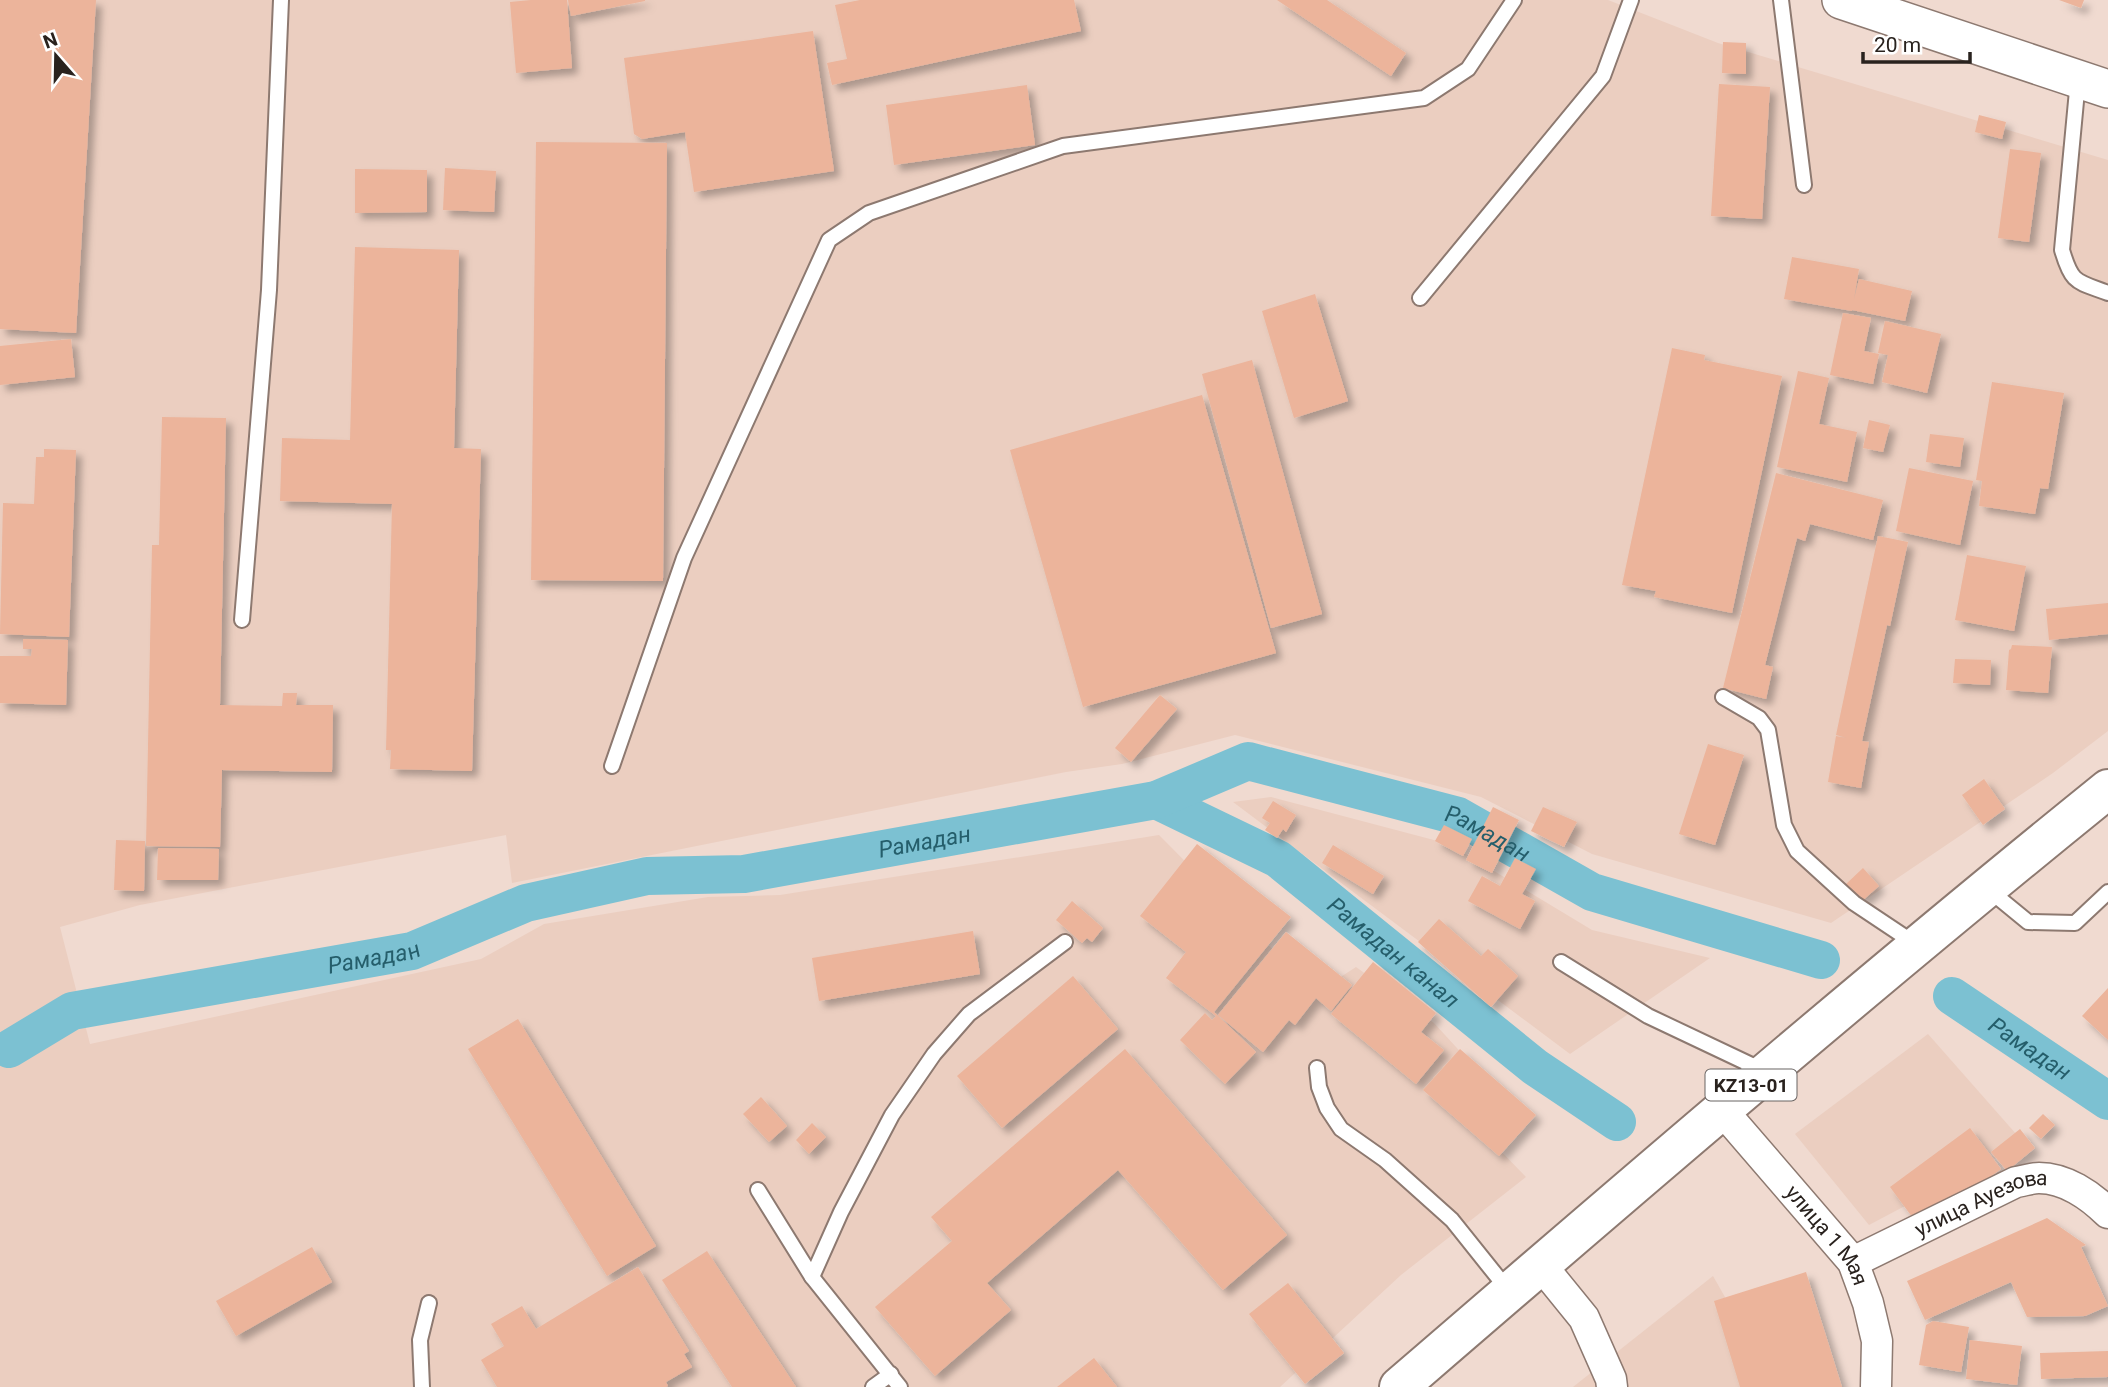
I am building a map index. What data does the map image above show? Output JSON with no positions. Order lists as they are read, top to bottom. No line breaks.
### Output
{"streets":{"highway":["KZ13-01"],"street":["улица Ауезова","улица 1 Мая"]},"crossings":[["KZ13-01","улица 1 Мая"],["улица Ауезова","улица 1 Мая"]],"water":["Рамадан","Рамадан канал"],"scale_bar":"20 m","north":"top"}
